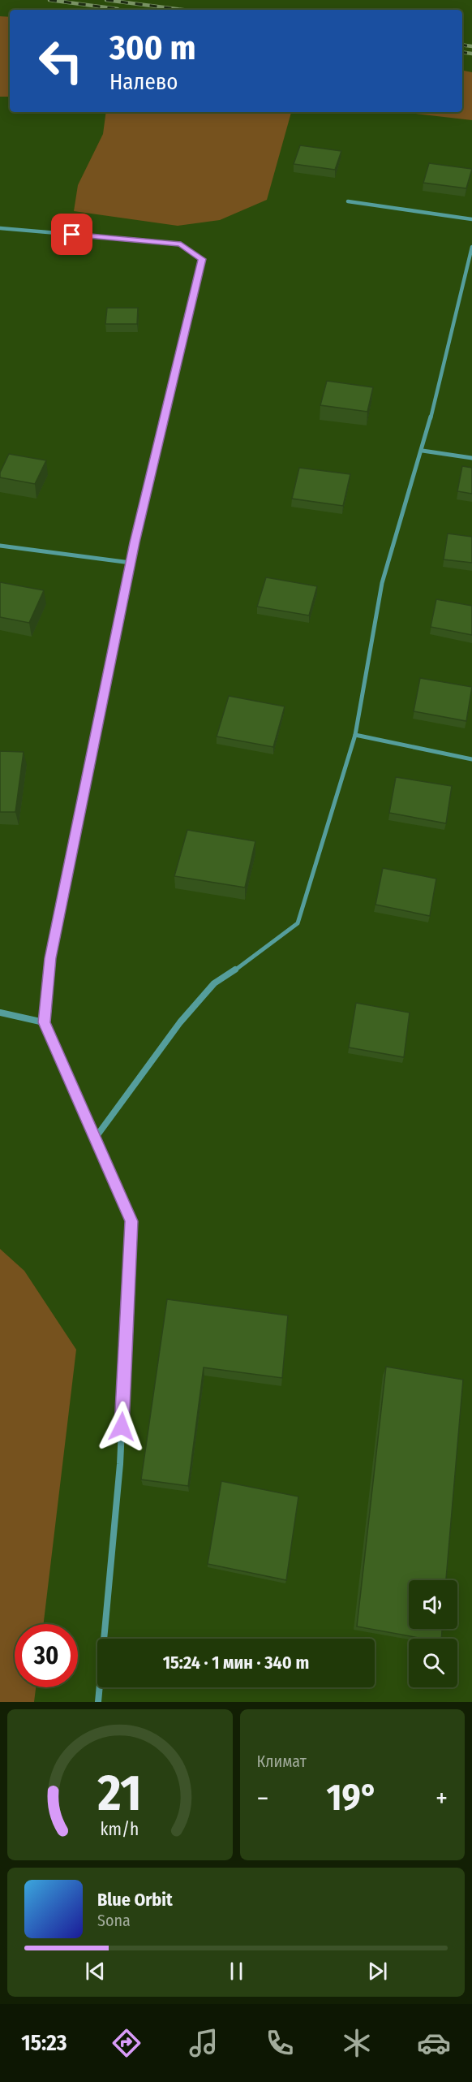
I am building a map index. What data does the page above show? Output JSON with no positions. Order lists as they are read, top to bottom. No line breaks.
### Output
{"page":{"turn":["300 m","Налево"],"limit":"30","trip":"15:24 · 1 мин · 340 m","tile":"Климат","heat":["−","19°","+"],"song":["Blue Orbit","Sona"],"tabs":"15:23","gauge":["21","km/h"]}}
